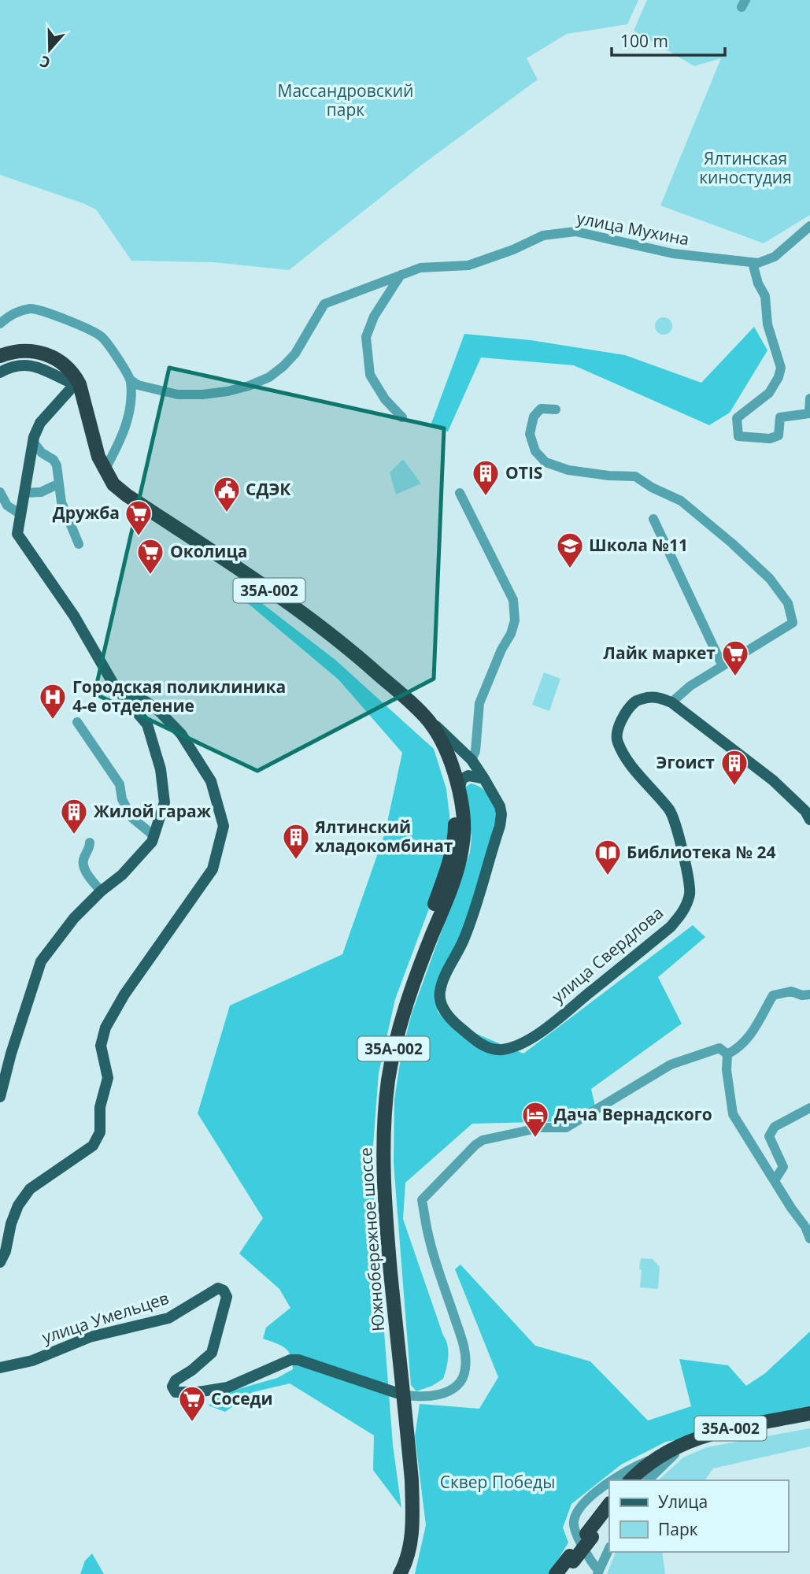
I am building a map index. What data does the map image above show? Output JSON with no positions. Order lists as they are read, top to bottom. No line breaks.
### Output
{"streets":{"highway":["35А-002","Южнобережное шоссе"],"main road":["улица Свердлова","улица Умельцев"],"street":["улица Мухина"]},"crossings":[["улица Свердлова","Южнобережное шоссе"],["Южнобережное шоссе","улица Умельцев"]],"parks":["Массандровский парк","Ялтинская киностудия","Сквер Победы"],"places":{"building":["OTIS","Эгоист","Жилой гараж","Ялтинский хладокомбинат"],"public building":["СДЭК"],"supermarket":["Дружба","Околица","Лайк маркет","Соседи"],"school or university":["Школа №11"],"hospital":["Городская поликлиника 4-е отделение"],"library":["Библиотека № 24"],"hotel":["Дача Вернадского"]},"legend":["Улица","Парк"],"scale_bar":"100 m","north":"bottom"}
